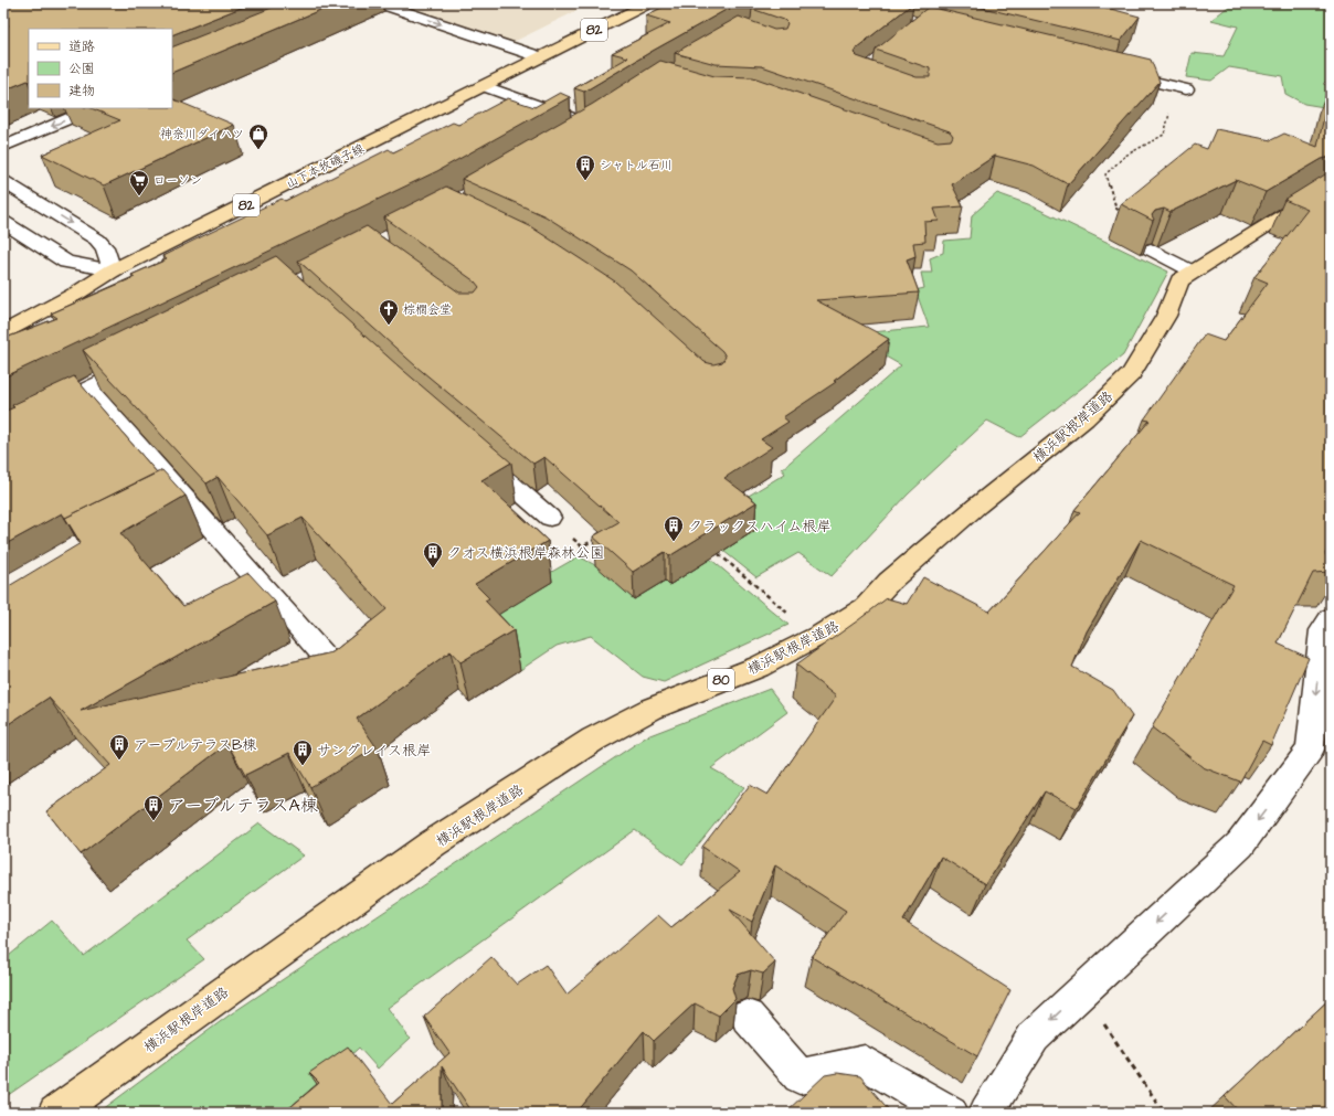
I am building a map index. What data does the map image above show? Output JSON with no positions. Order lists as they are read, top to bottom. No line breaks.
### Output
{"streets":{"main road":["82","山下本牧磯子線","横浜駅根岸道路","80"]},"places":{"shop":["神奈川ダイハツ"],"building":["シャトル石川","クラックスハイム根岸","クオス横浜根岸森林公園","アーブルテラスB棟","サングレイス根岸","アーブルテラスA棟"],"supermarket":["ローソン"],"church":["棕櫚会堂"]},"legend":["道路","公園","建物"]}
